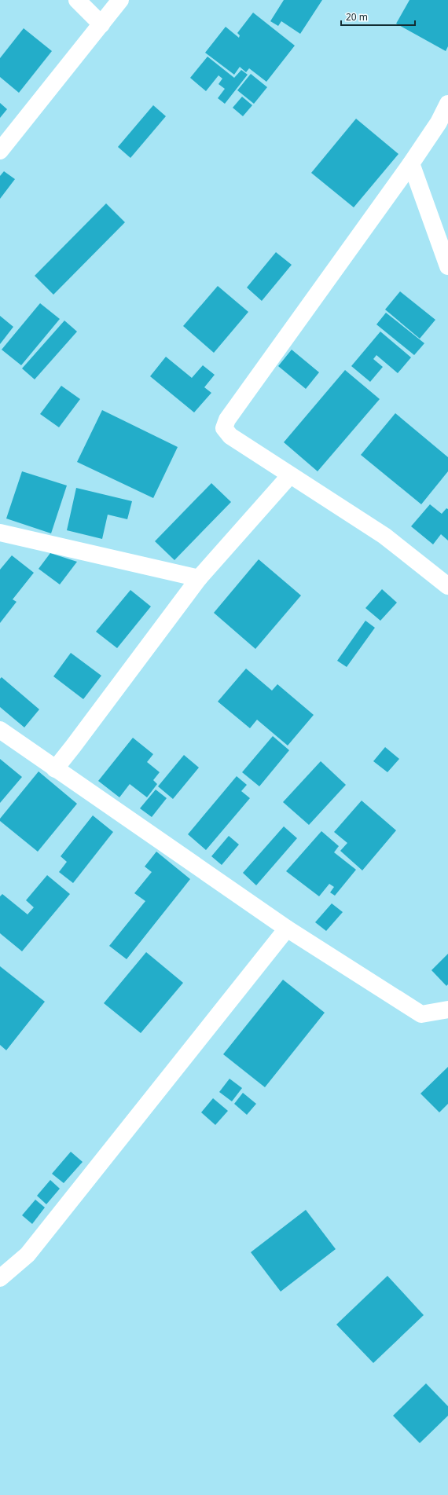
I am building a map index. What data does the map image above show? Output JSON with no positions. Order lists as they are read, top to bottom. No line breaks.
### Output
{"scale_bar":"20 m"}
